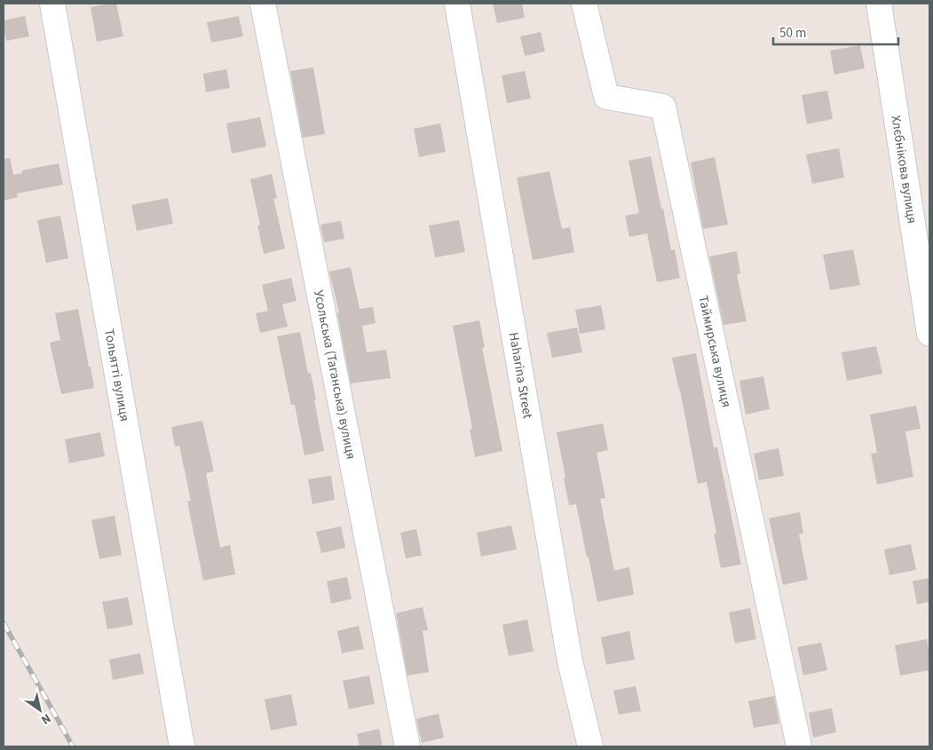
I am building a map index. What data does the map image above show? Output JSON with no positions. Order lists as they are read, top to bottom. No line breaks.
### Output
{"streets":{"street":["Хлєбнікова вулиця","Таймирська вулиця","Тольятті вулиця","Усольська (Таганська) вулиця","Haharina Street"]},"scale_bar":"50 m","north":"bottom right"}
